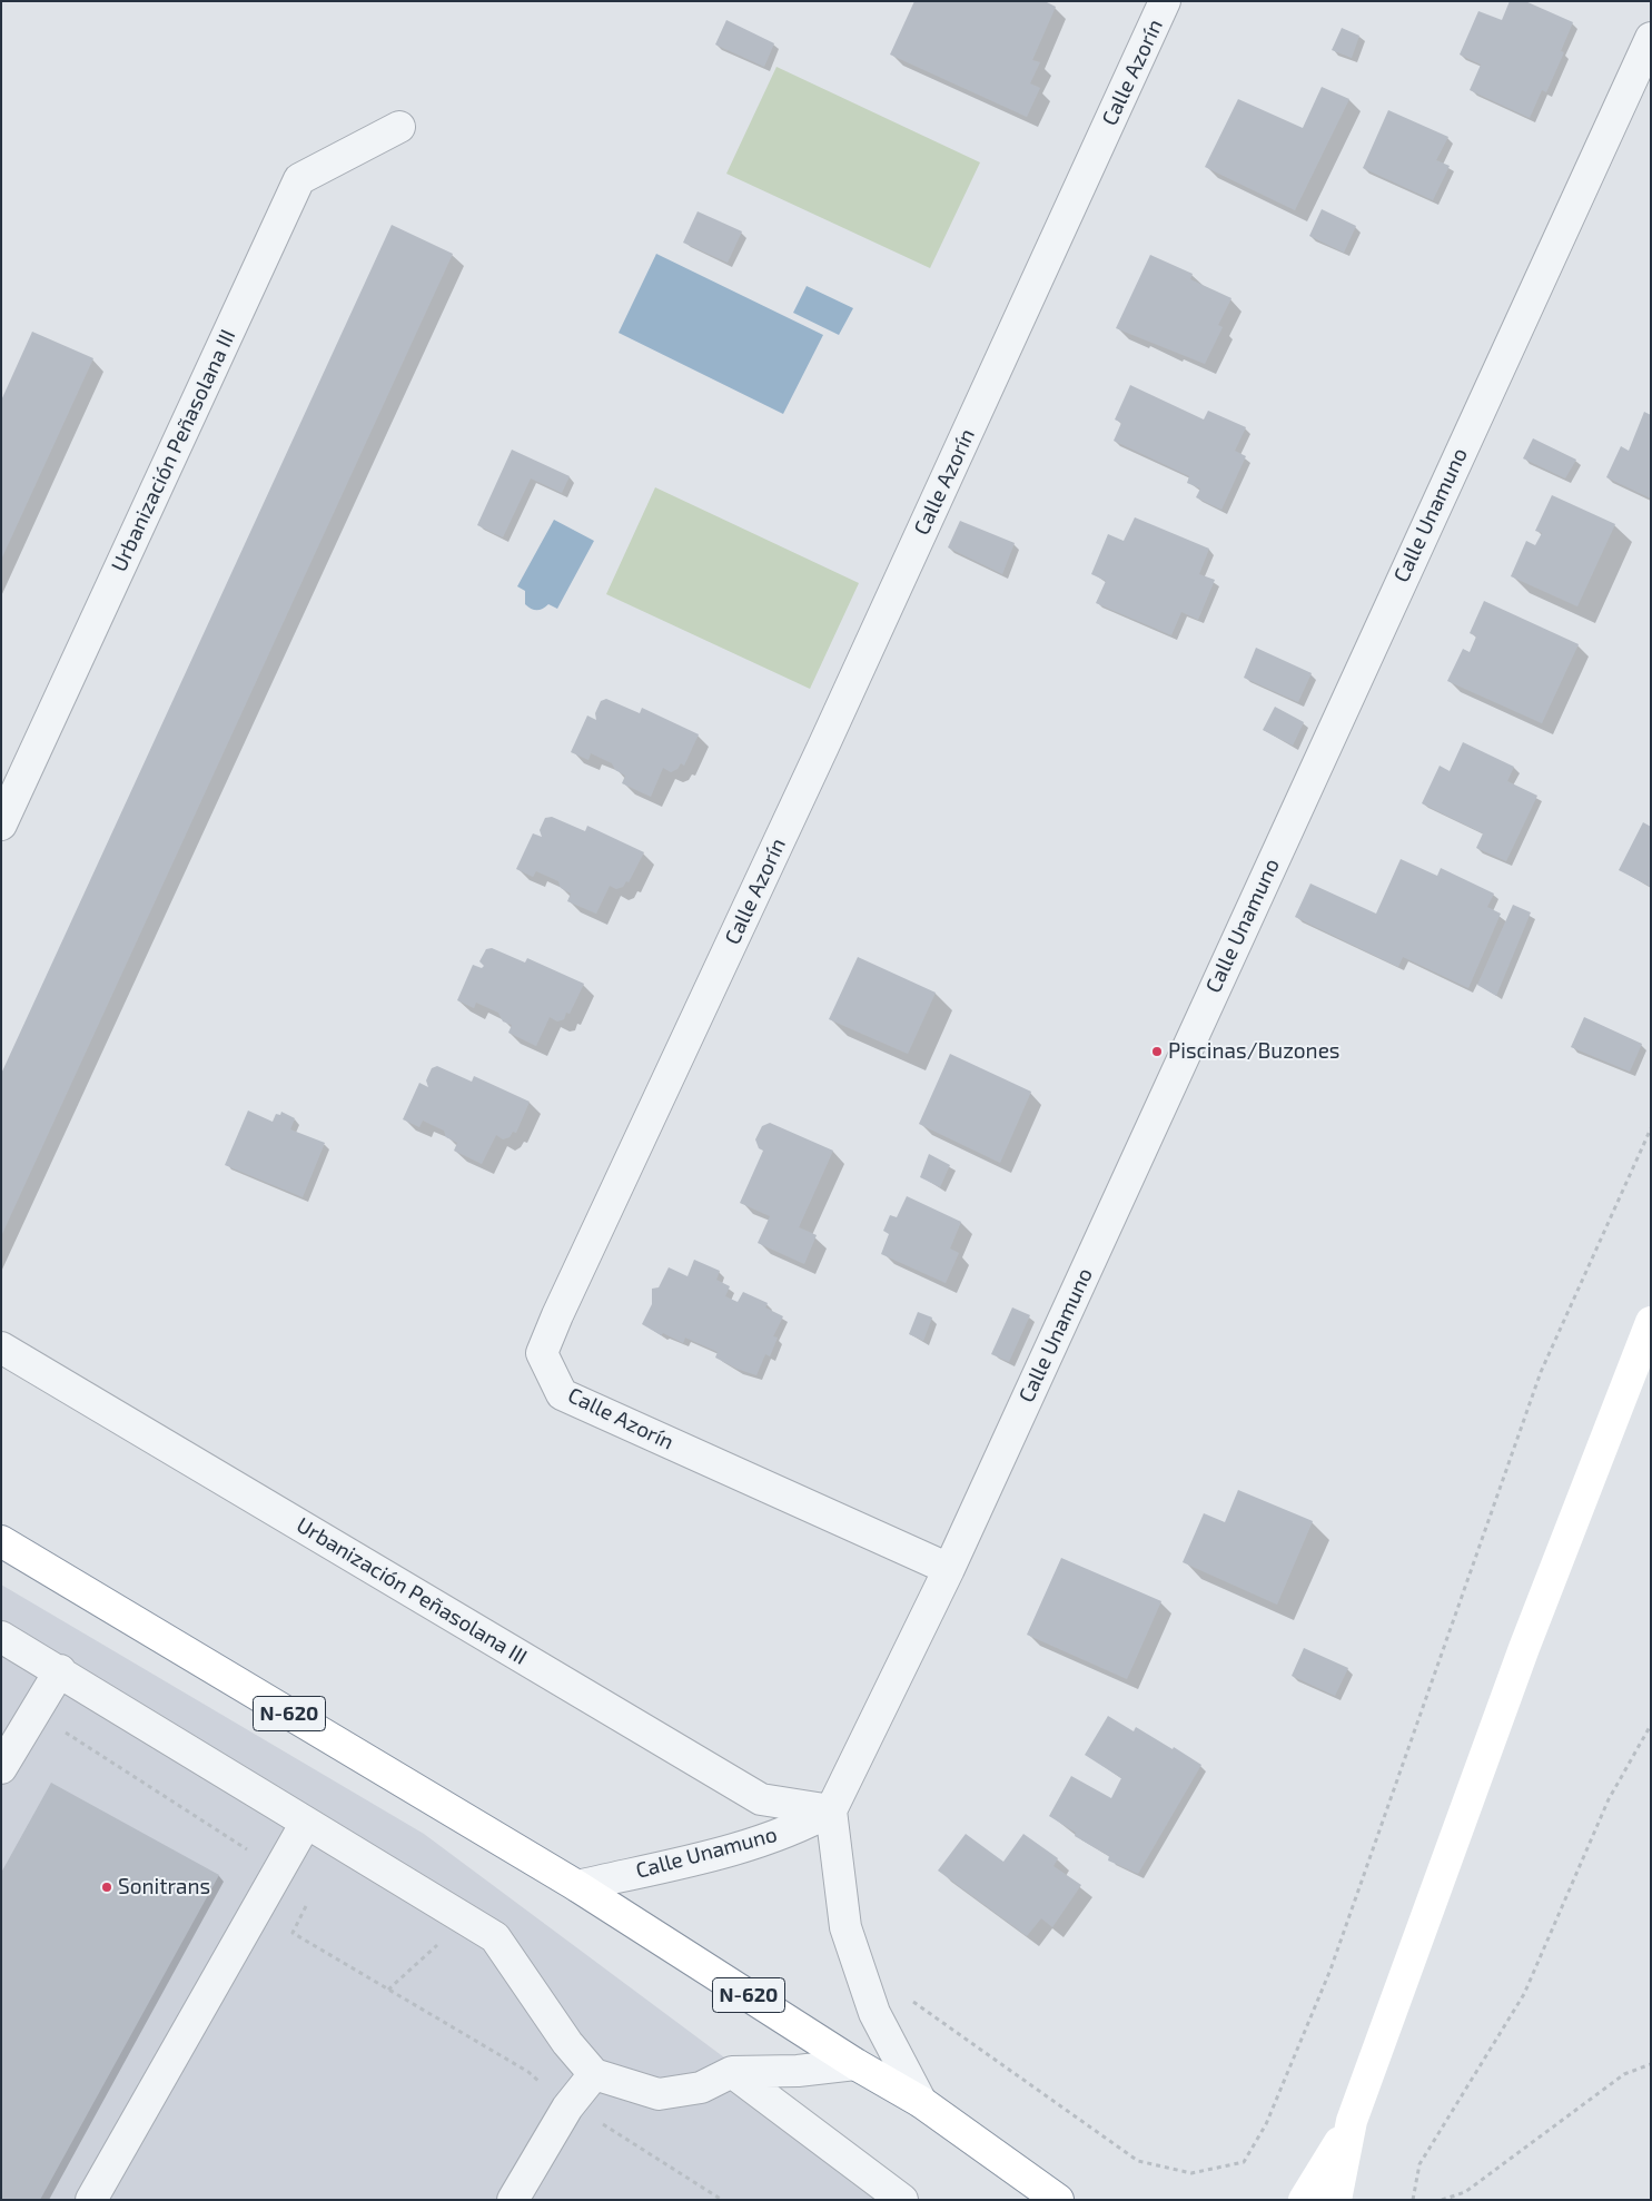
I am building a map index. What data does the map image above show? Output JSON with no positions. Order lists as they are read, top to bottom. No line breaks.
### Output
{"streets":{"main road":["N-620"],"street":["Calle Azorín","Urbanización Peñasolana III","Calle Unamuno"]},"crossings":[["Calle Azorín","Calle Unamuno"],["Urbanización Peñasolana III","Calle Unamuno"],["Calle Unamuno","N-620"]],"places":["Piscinas/Buzones","Sonitrans"]}
